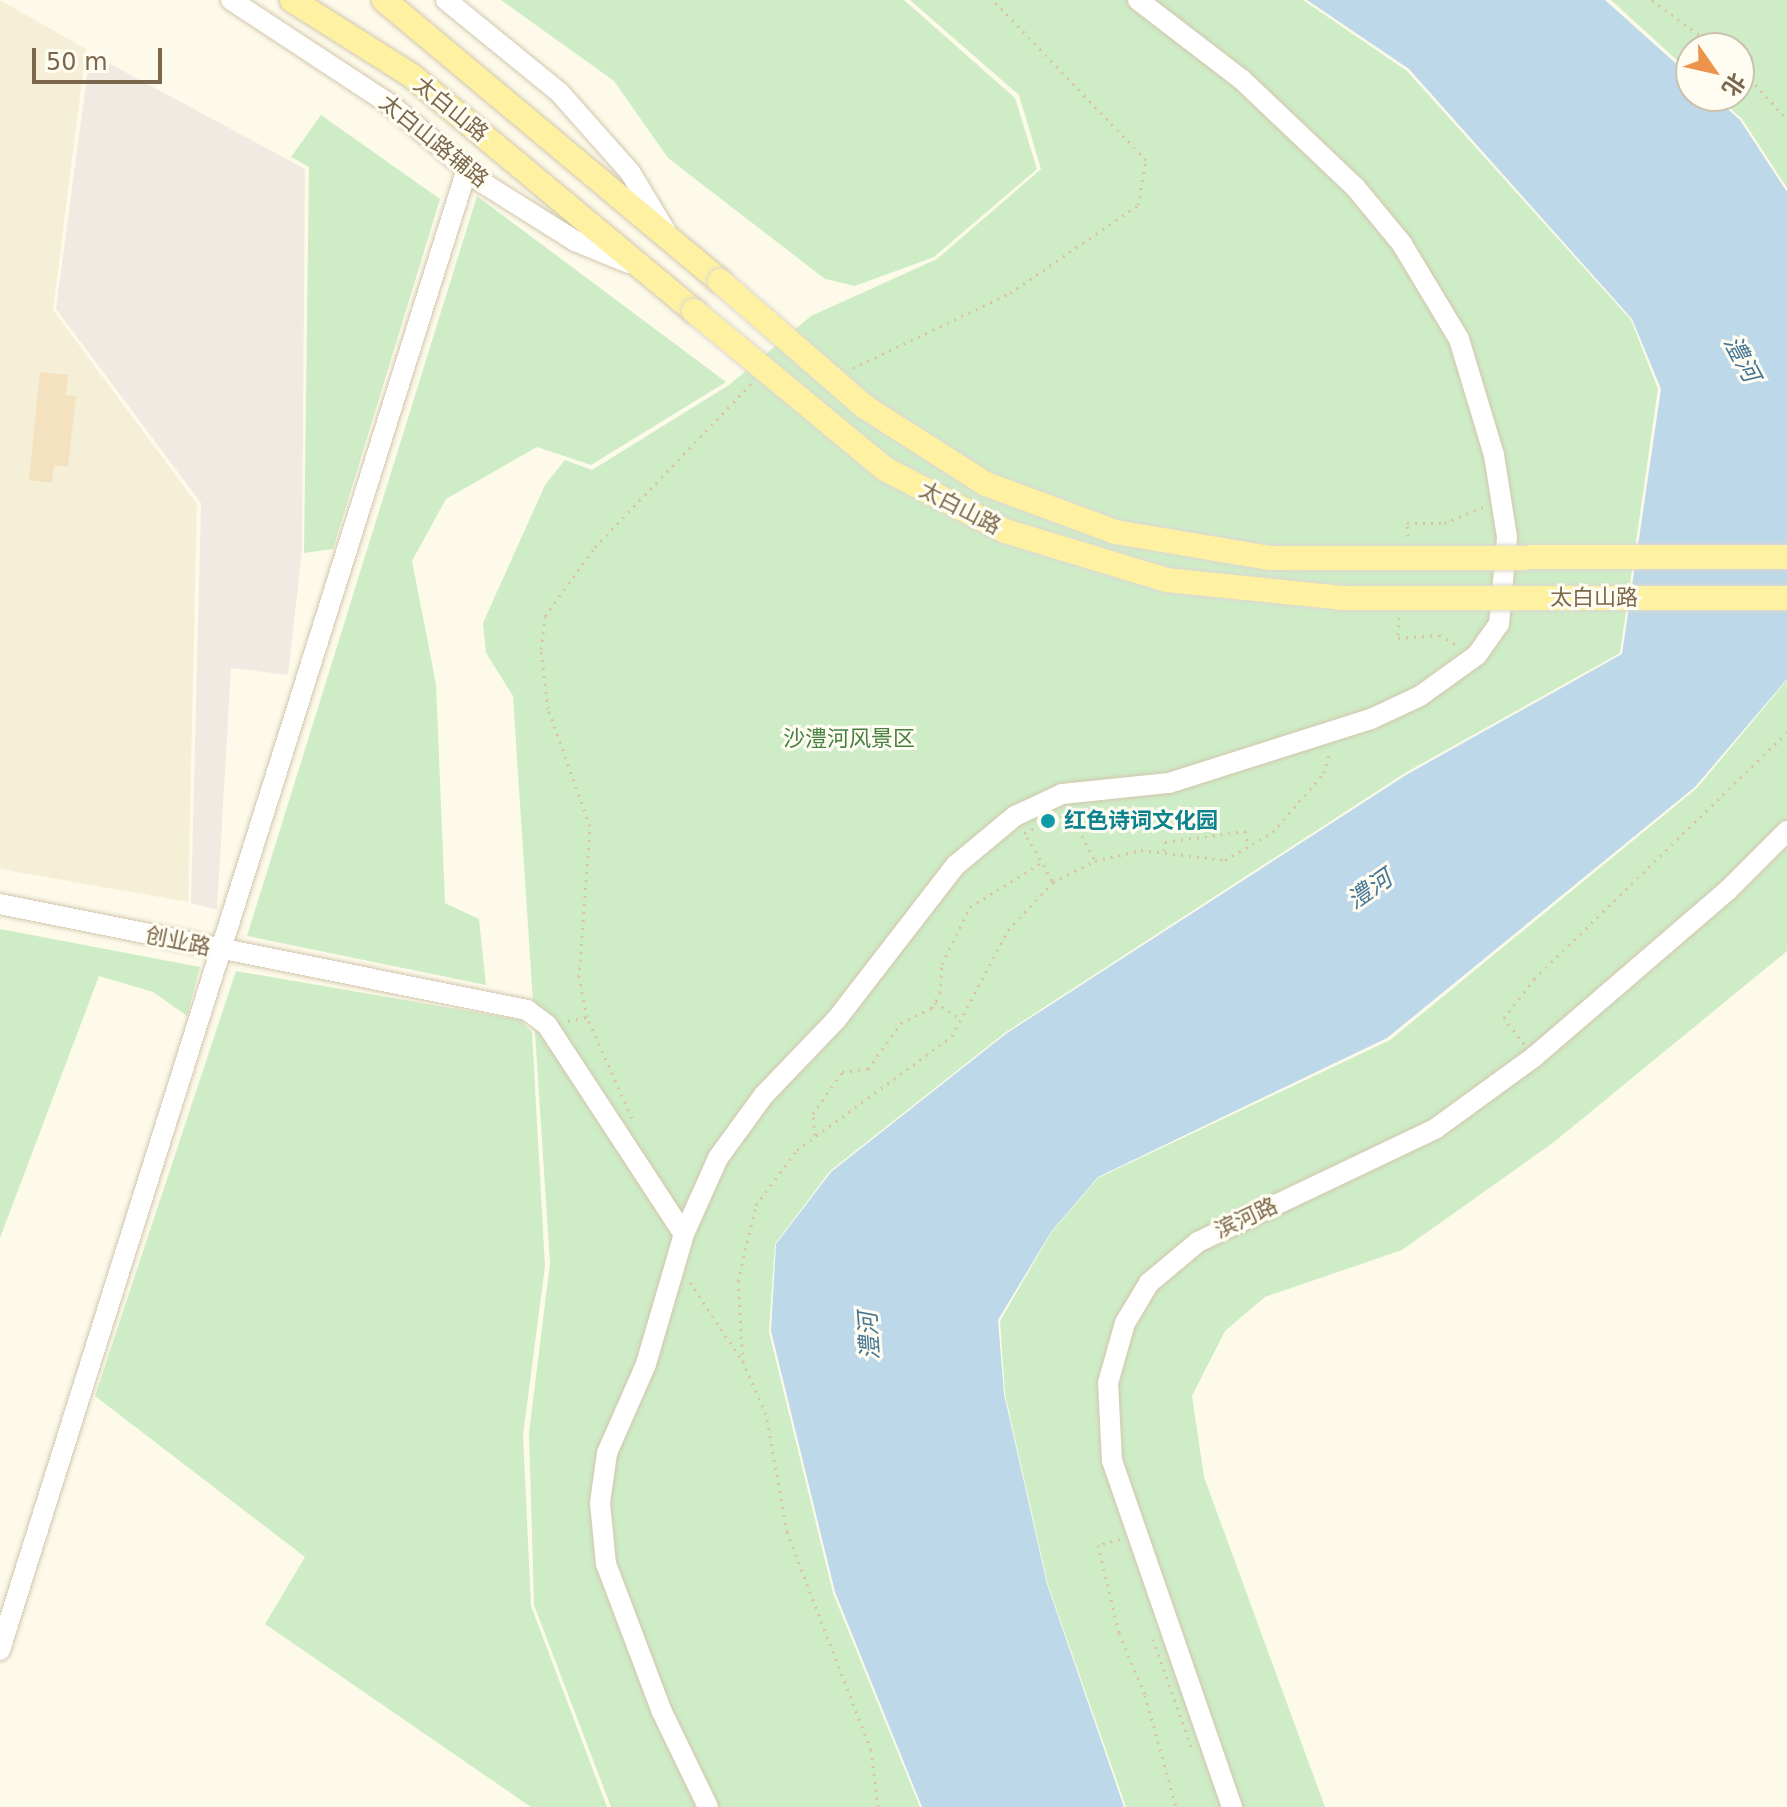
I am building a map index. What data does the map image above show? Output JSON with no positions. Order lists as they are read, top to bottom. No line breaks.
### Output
{"streets":{"main road":["太白山路"],"street":["太白山路辅路","创业路","滨河路"]},"crossings":[["太白山路","太白山路辅路"]],"water":["澧河"],"parks":["沙澧河风景区"],"places":["红色诗词文化园"],"scale_bar":"50 m","north":"bottom right"}
